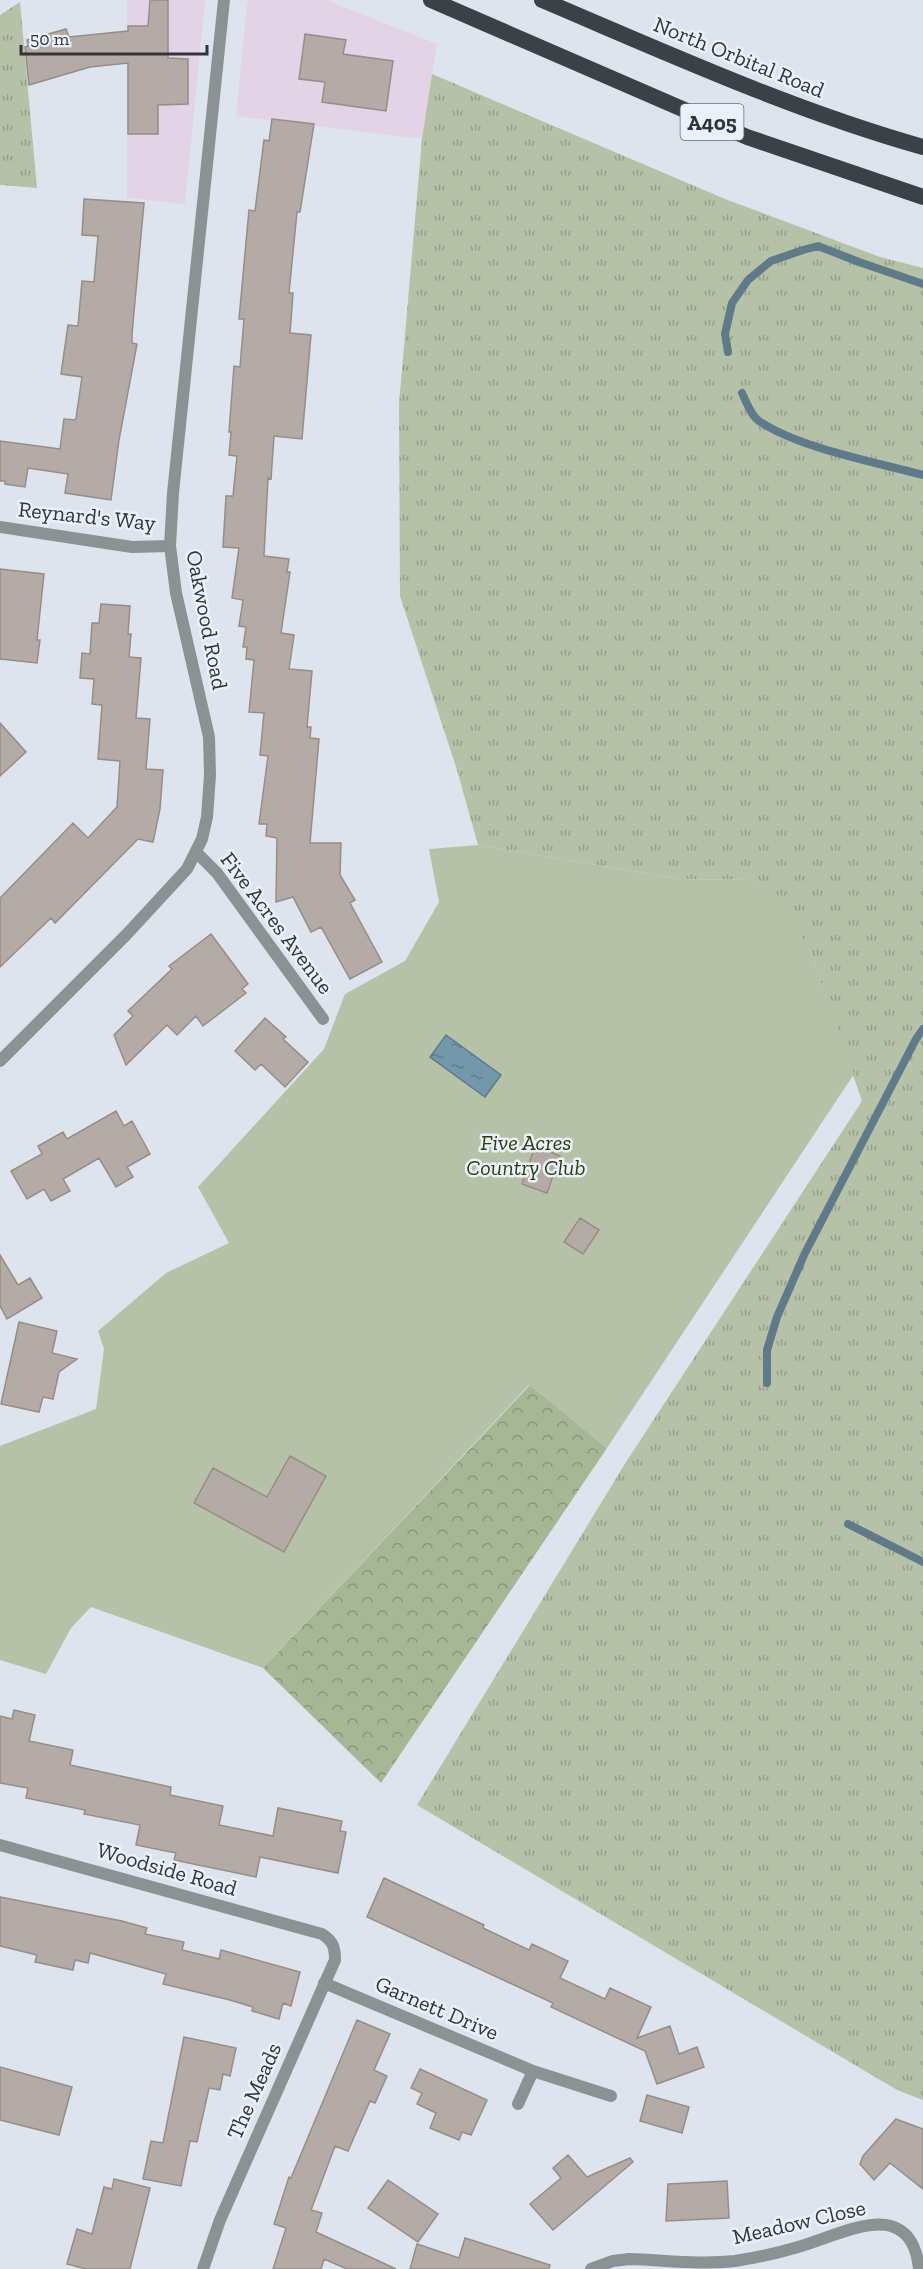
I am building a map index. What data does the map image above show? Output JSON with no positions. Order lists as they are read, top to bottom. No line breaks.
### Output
{"streets":{"highway":["North Orbital Road","A405"],"street":["Reynard's Way","Oakwood Road","Five Acres Avenue","Woodside Road","Garnett Drive","The Meads","Meadow Close"]},"crossings":[["Reynard's Way","Oakwood Road"],["Oakwood Road","Five Acres Avenue"],["Woodside Road","The Meads"],["Garnett Drive","The Meads"]],"parks":["Five Acres Country Club"],"scale_bar":"50 m"}
